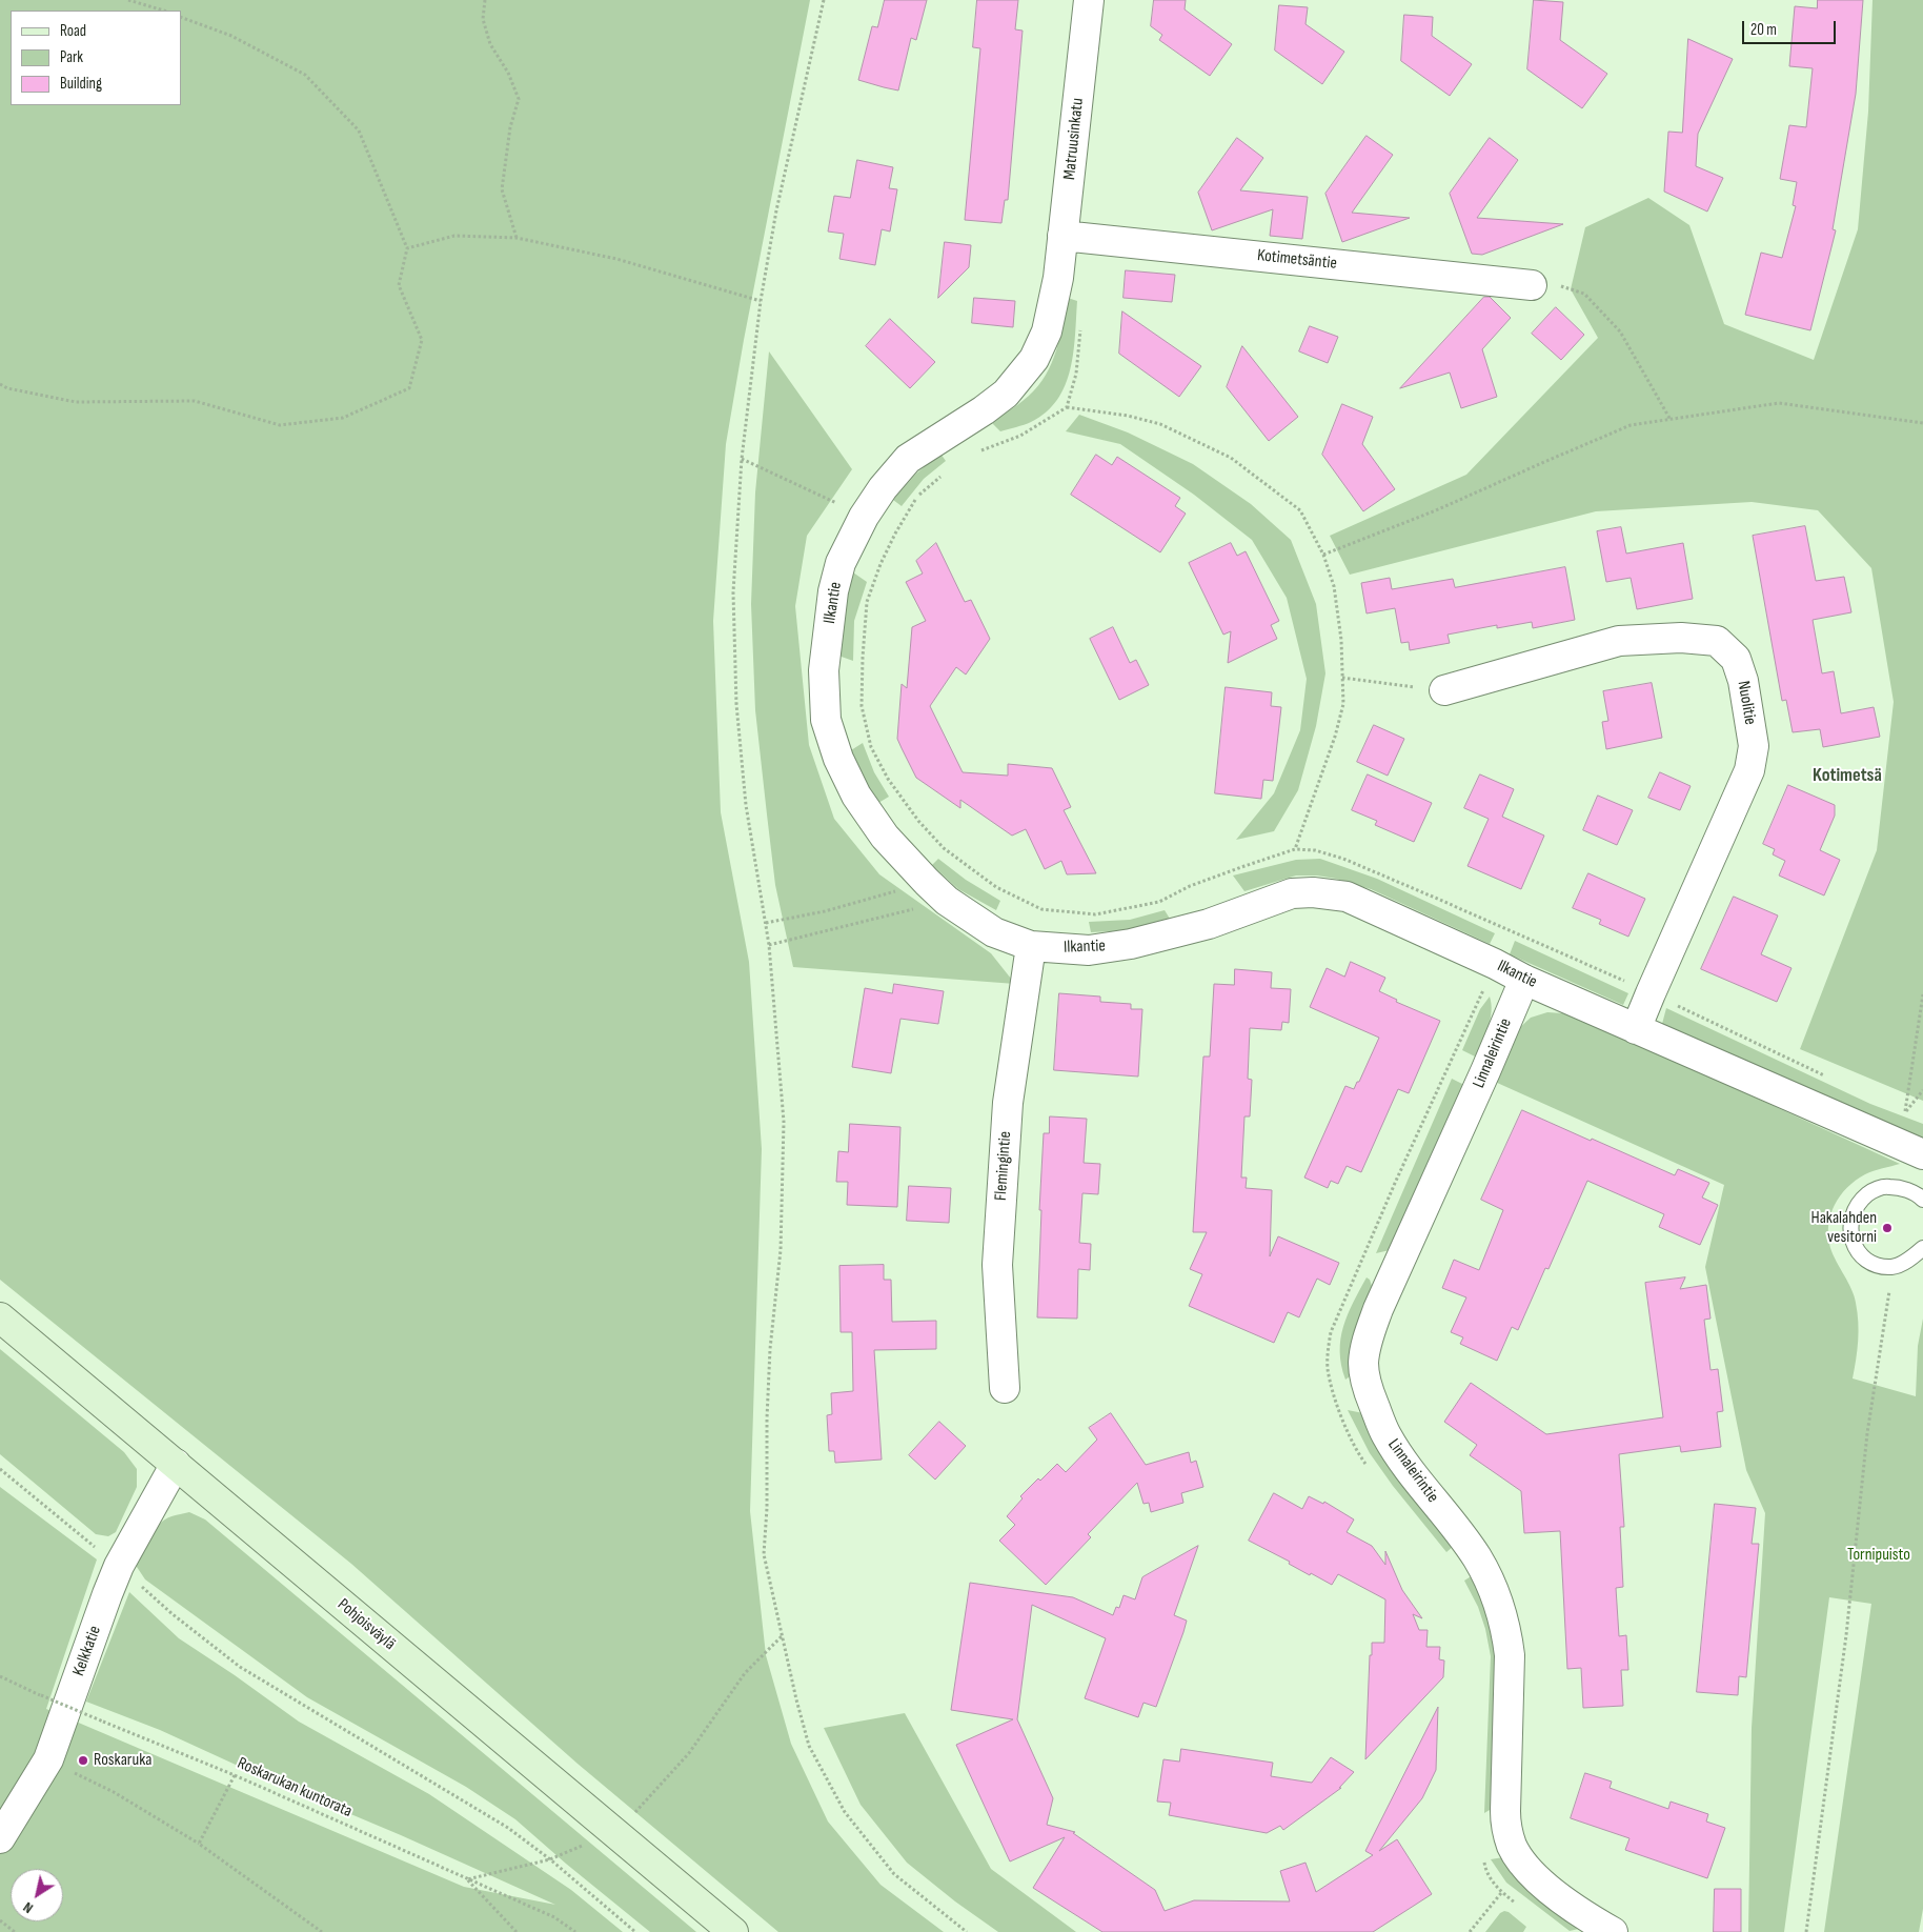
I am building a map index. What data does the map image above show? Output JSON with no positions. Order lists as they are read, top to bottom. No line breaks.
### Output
{"streets":{"main road":["Pohjoisväylä"],"street":["Matruusinkatu","Kotimetsäntie","Ilkantie","Nuolitie","Linnaleirintie","Flemingintie","Kelkkatie"],"path":["Roskarukan kuntorata"]},"crossings":[["Matruusinkatu","Kotimetsäntie"],["Matruusinkatu","Ilkantie"],["Ilkantie","Nuolitie"],["Ilkantie","Linnaleirintie"],["Ilkantie","Flemingintie"],["Pohjoisväylä","Kelkkatie"]],"districts":["Kotimetsä"],"parks":["Tornipuisto"],"places":["Hakalahden vesitorni","Roskaruka"],"legend":["Road","Park","Building"],"scale_bar":"20 m","north":"bottom left"}
